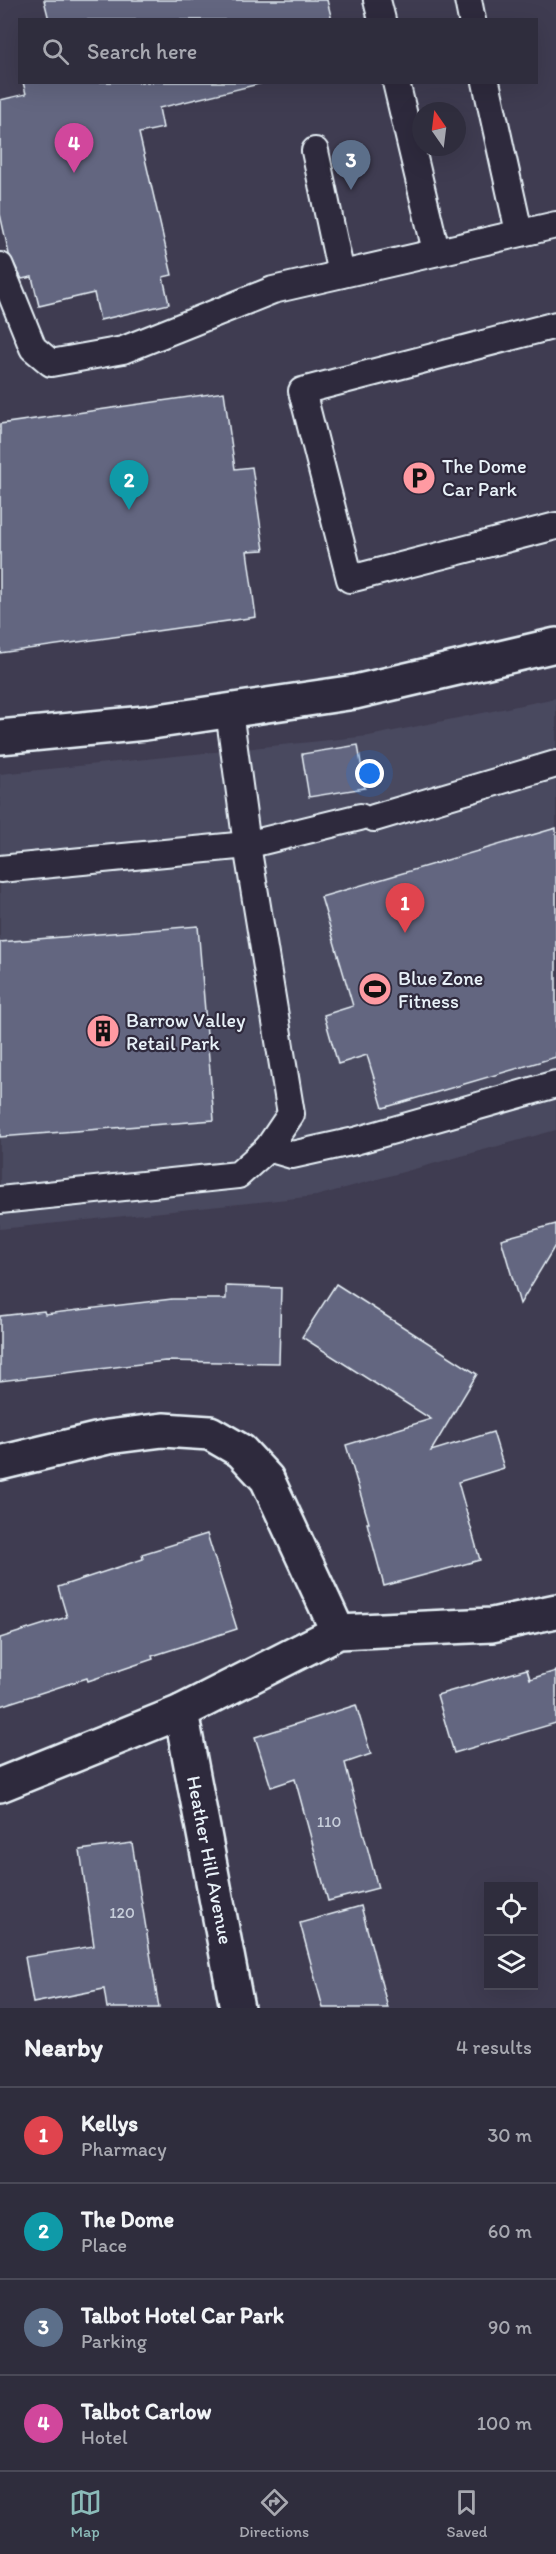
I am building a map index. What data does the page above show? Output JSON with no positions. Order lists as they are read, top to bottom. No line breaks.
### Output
{"streets":{"street":["Heather Hill Avenue"]},"places":{"parking":["The Dome Car Park"],"sports":["Blue Zone Fitness"],"building":["Barrow Valley Retail Park"]},"house_numbers":["110","120"],"north":"top","page":{"search":"Search here","pins":["4","3","2","1"],"heading":["Nearby","4 results"],"list":[{"mark":"1","name":"Kellys","note":"Pharmacy","value":"30 m"},{"mark":"2","name":"The Dome","note":"Place","value":"60 m"},{"mark":"3","name":"Talbot Hotel Car Park","note":"Parking","value":"90 m"},{"mark":"4","name":"Talbot Carlow","note":"Hotel","value":"100 m"}],"nav":["Map","Directions","Saved"]}}
